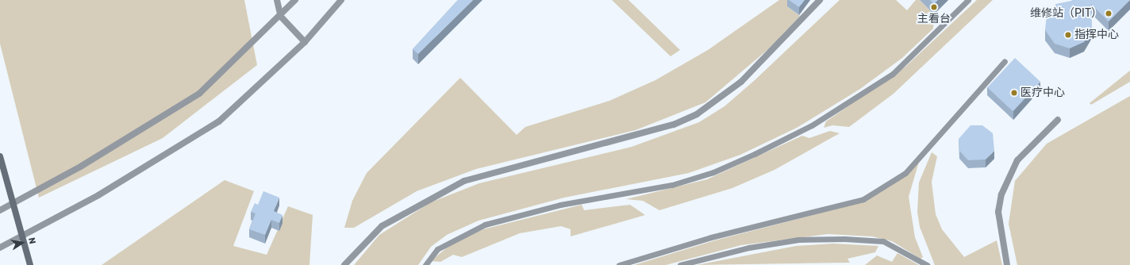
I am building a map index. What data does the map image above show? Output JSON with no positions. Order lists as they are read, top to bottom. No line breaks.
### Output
{"places":["主看台","维修站（PIT）","指挥中心","医疗中心"],"north":"right"}
